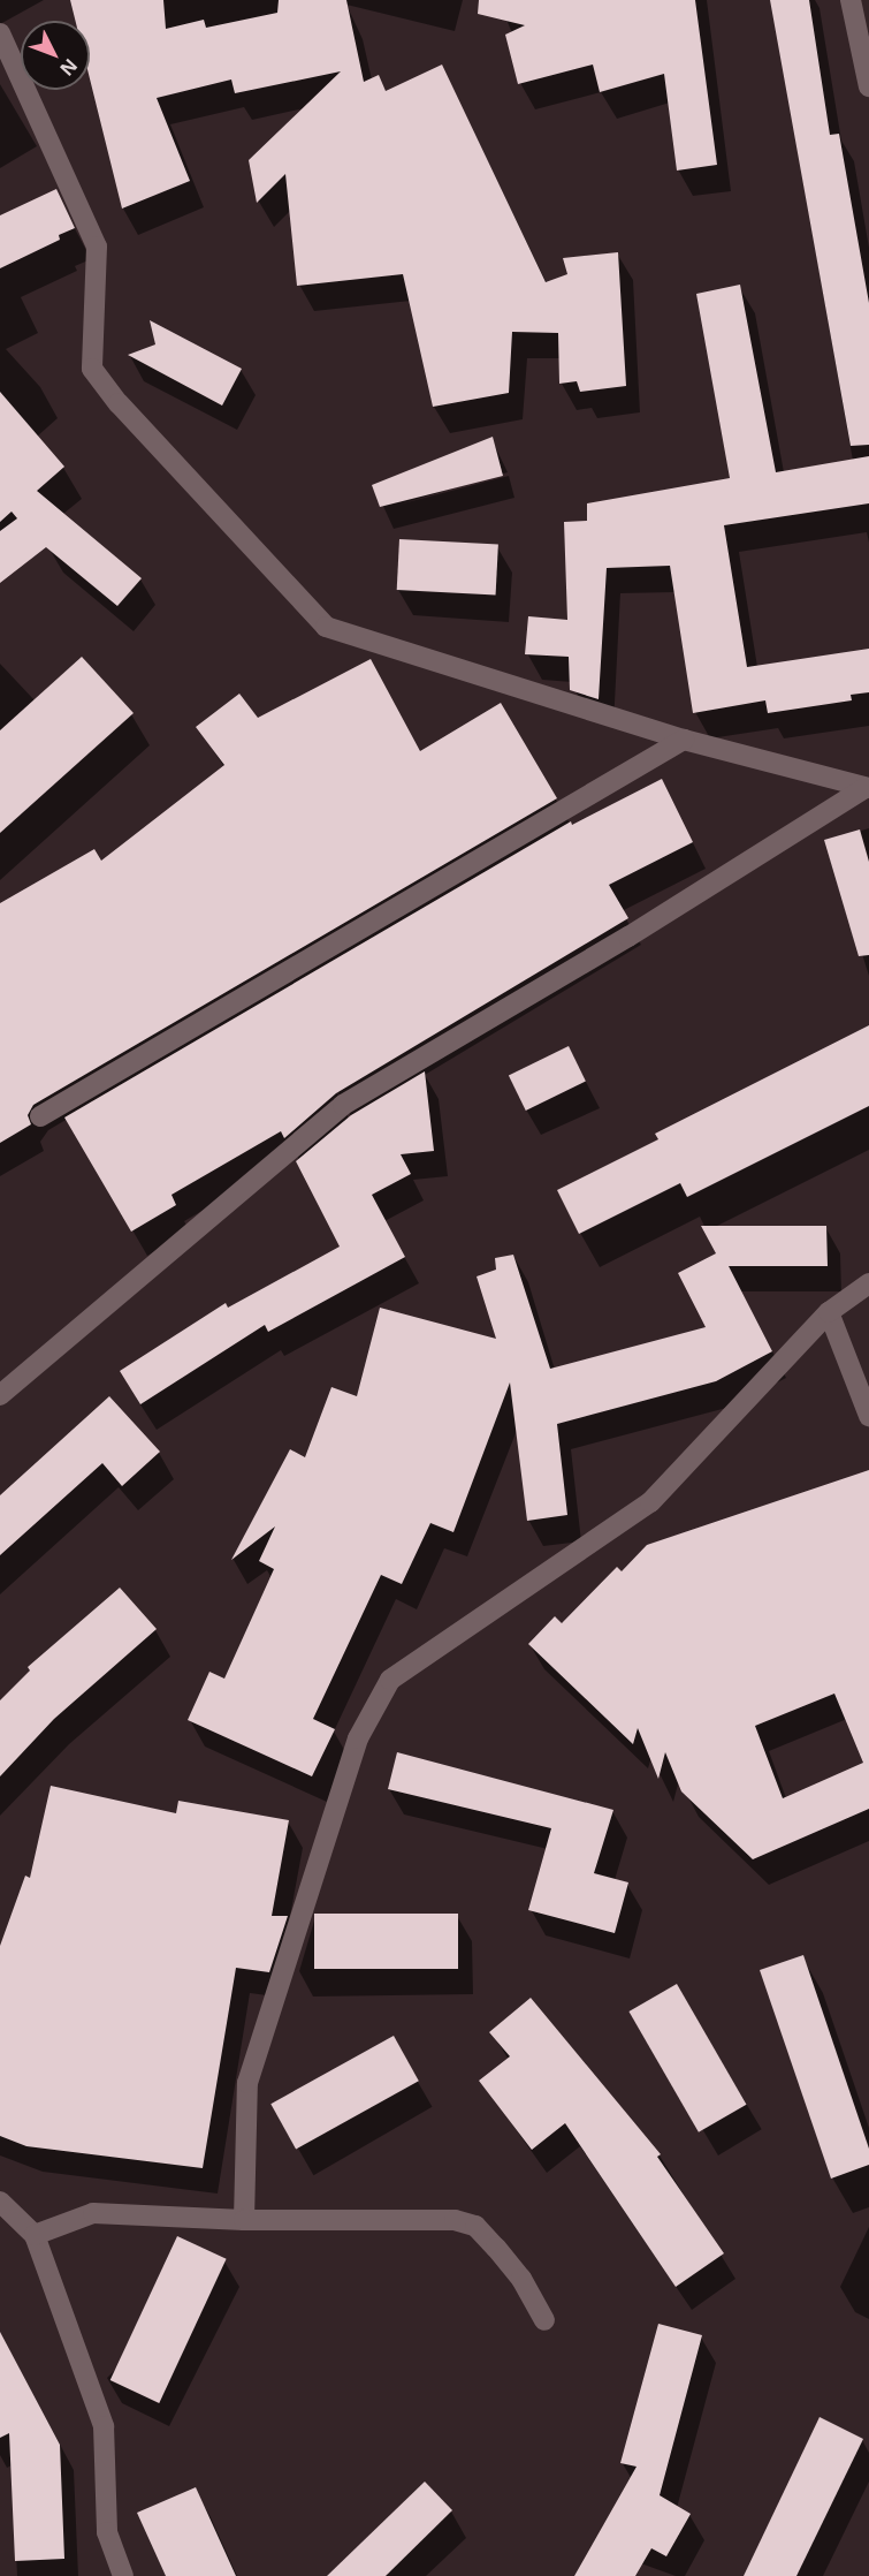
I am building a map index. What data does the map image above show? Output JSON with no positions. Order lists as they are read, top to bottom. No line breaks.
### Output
{"north":"bottom right"}
